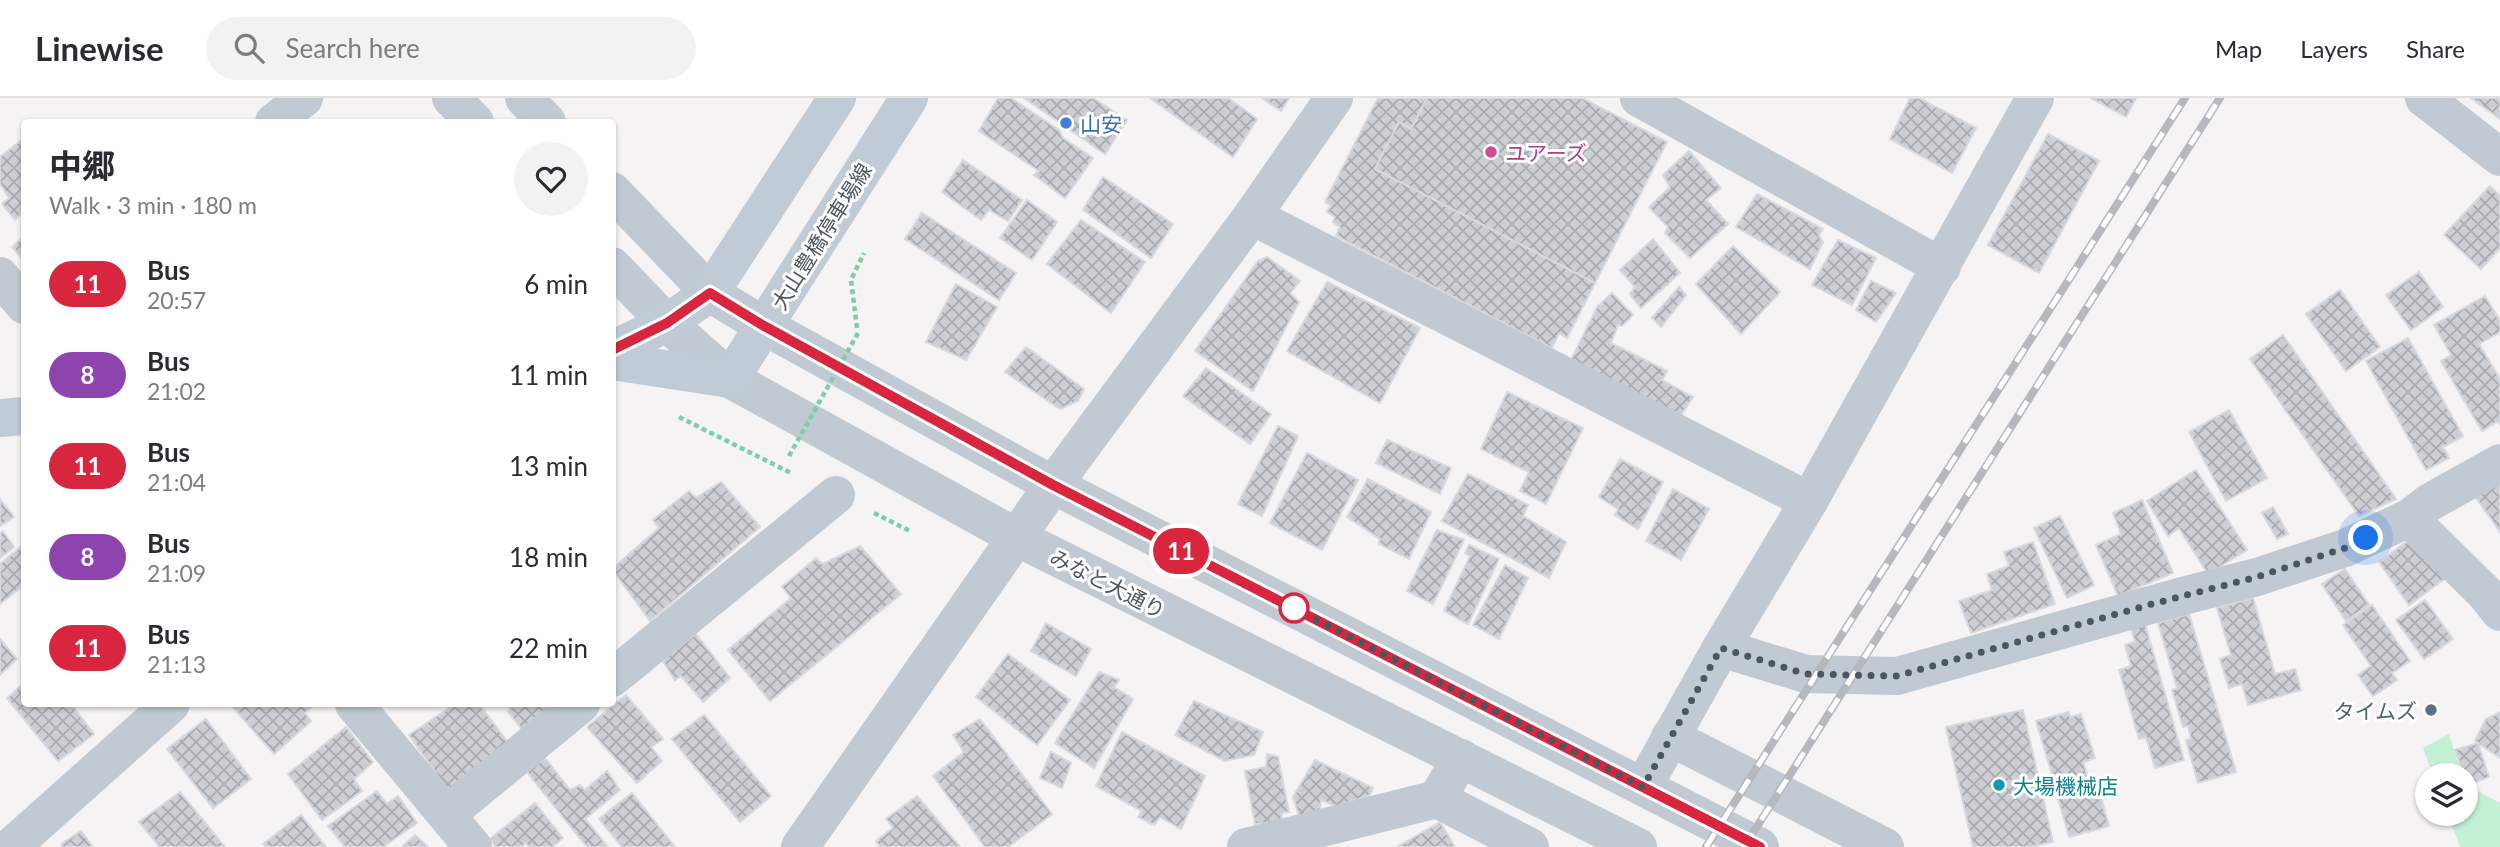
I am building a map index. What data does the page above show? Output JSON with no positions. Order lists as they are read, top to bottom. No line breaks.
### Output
{"streets":{"main road":["大山豊橋停車場線"],"street":["みなと大通り"]},"crossings":[["大山豊橋停車場線","みなと大通り"]],"places":["山安","ユアーズ","タイムズ","大場機械店"],"lines":["bus line 11"],"page":{"header":"Linewise","search":"Search here","nav":["Map","Layers","Share"],"on_map":"11","heading":["中郷","Walk · 3 min · 180 m"],"list":[{"mark":"11","name":"Bus","note":"20:57","value":"6 min"},{"mark":"8","name":"Bus","note":"21:02","value":"11 min"},{"mark":"11","name":"Bus","note":"21:04","value":"13 min"},{"mark":"8","name":"Bus","note":"21:09","value":"18 min"},{"mark":"11","name":"Bus","note":"21:13","value":"22 min"}]}}
